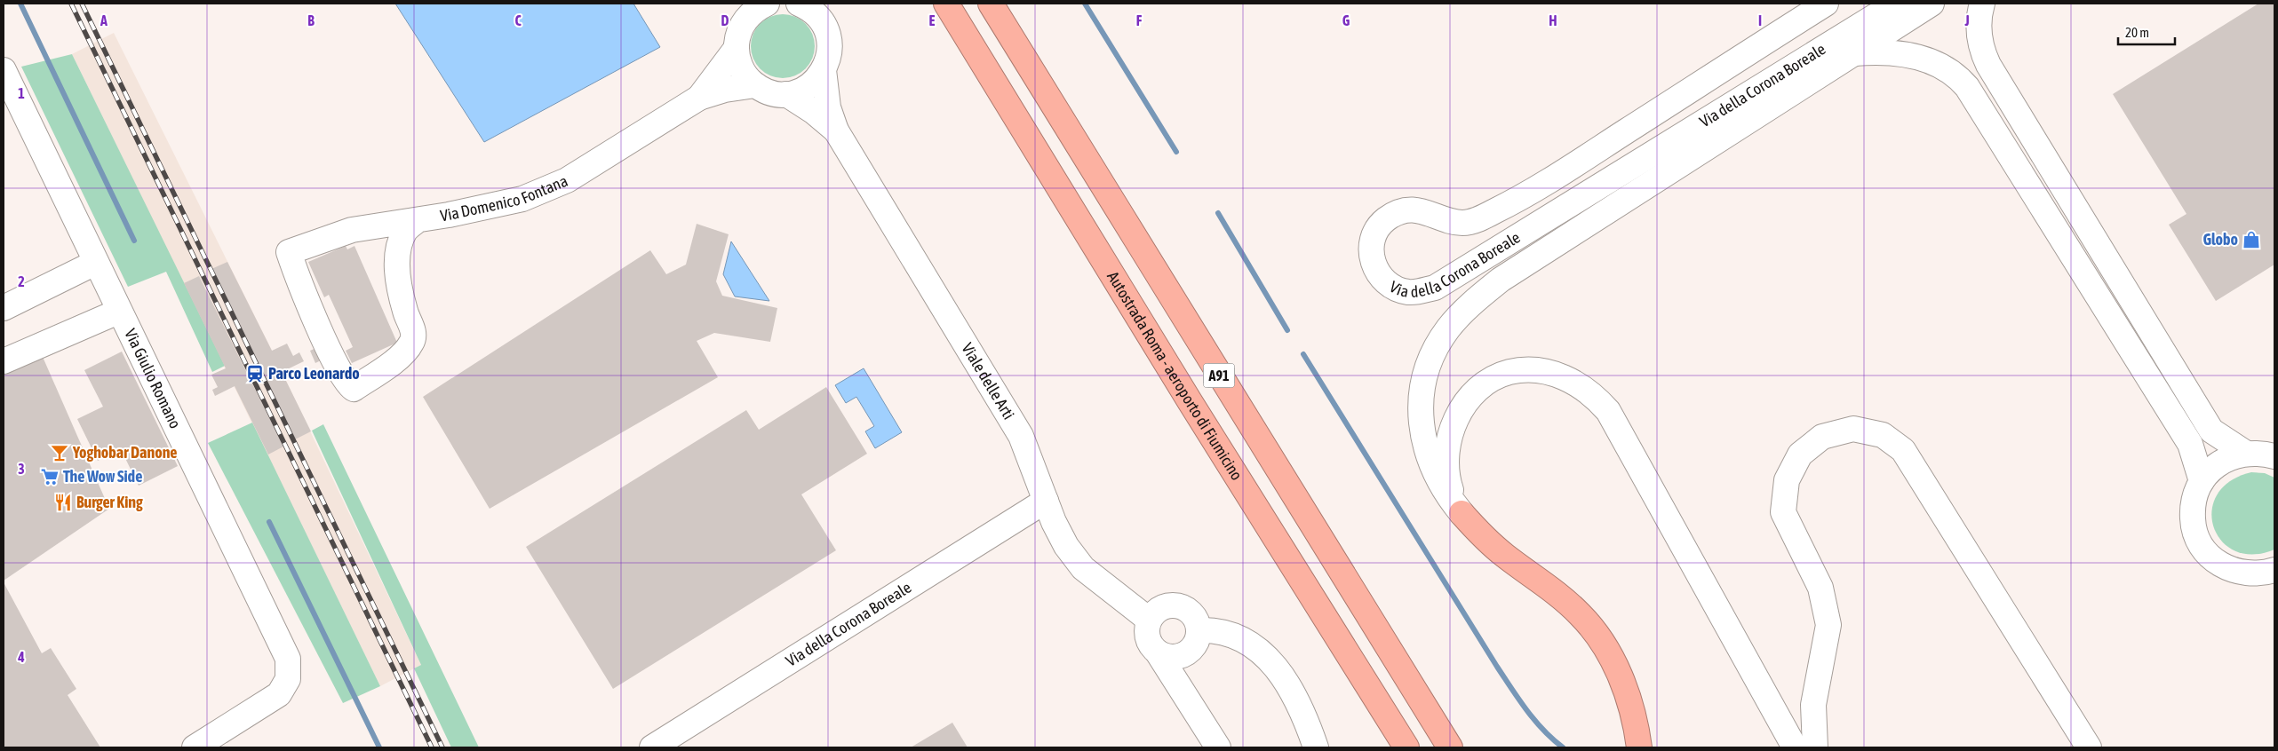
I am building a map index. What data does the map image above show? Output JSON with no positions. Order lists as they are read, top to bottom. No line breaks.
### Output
{"streets":{"highway":["A91","Autostrada Roma - aeroporto di Fiumicino"],"street":["Via della Corona Boreale","Via Domenico Fontana","Via Giulio Romano","Viale delle Arti"]},"crossings":[["Via della Corona Boreale","Viale delle Arti"]],"places":{"shop":["Globo"],"station":["Parco Leonardo"],"bar":["Yoghobar Danone"],"supermarket":["The Wow Side"],"restaurant":["Burger King"]},"scale_bar":"20 m","grid":{"columns":["A","B","C","D","E","F","G","H","I","J"],"rows":["1","2","3","4"]}}
